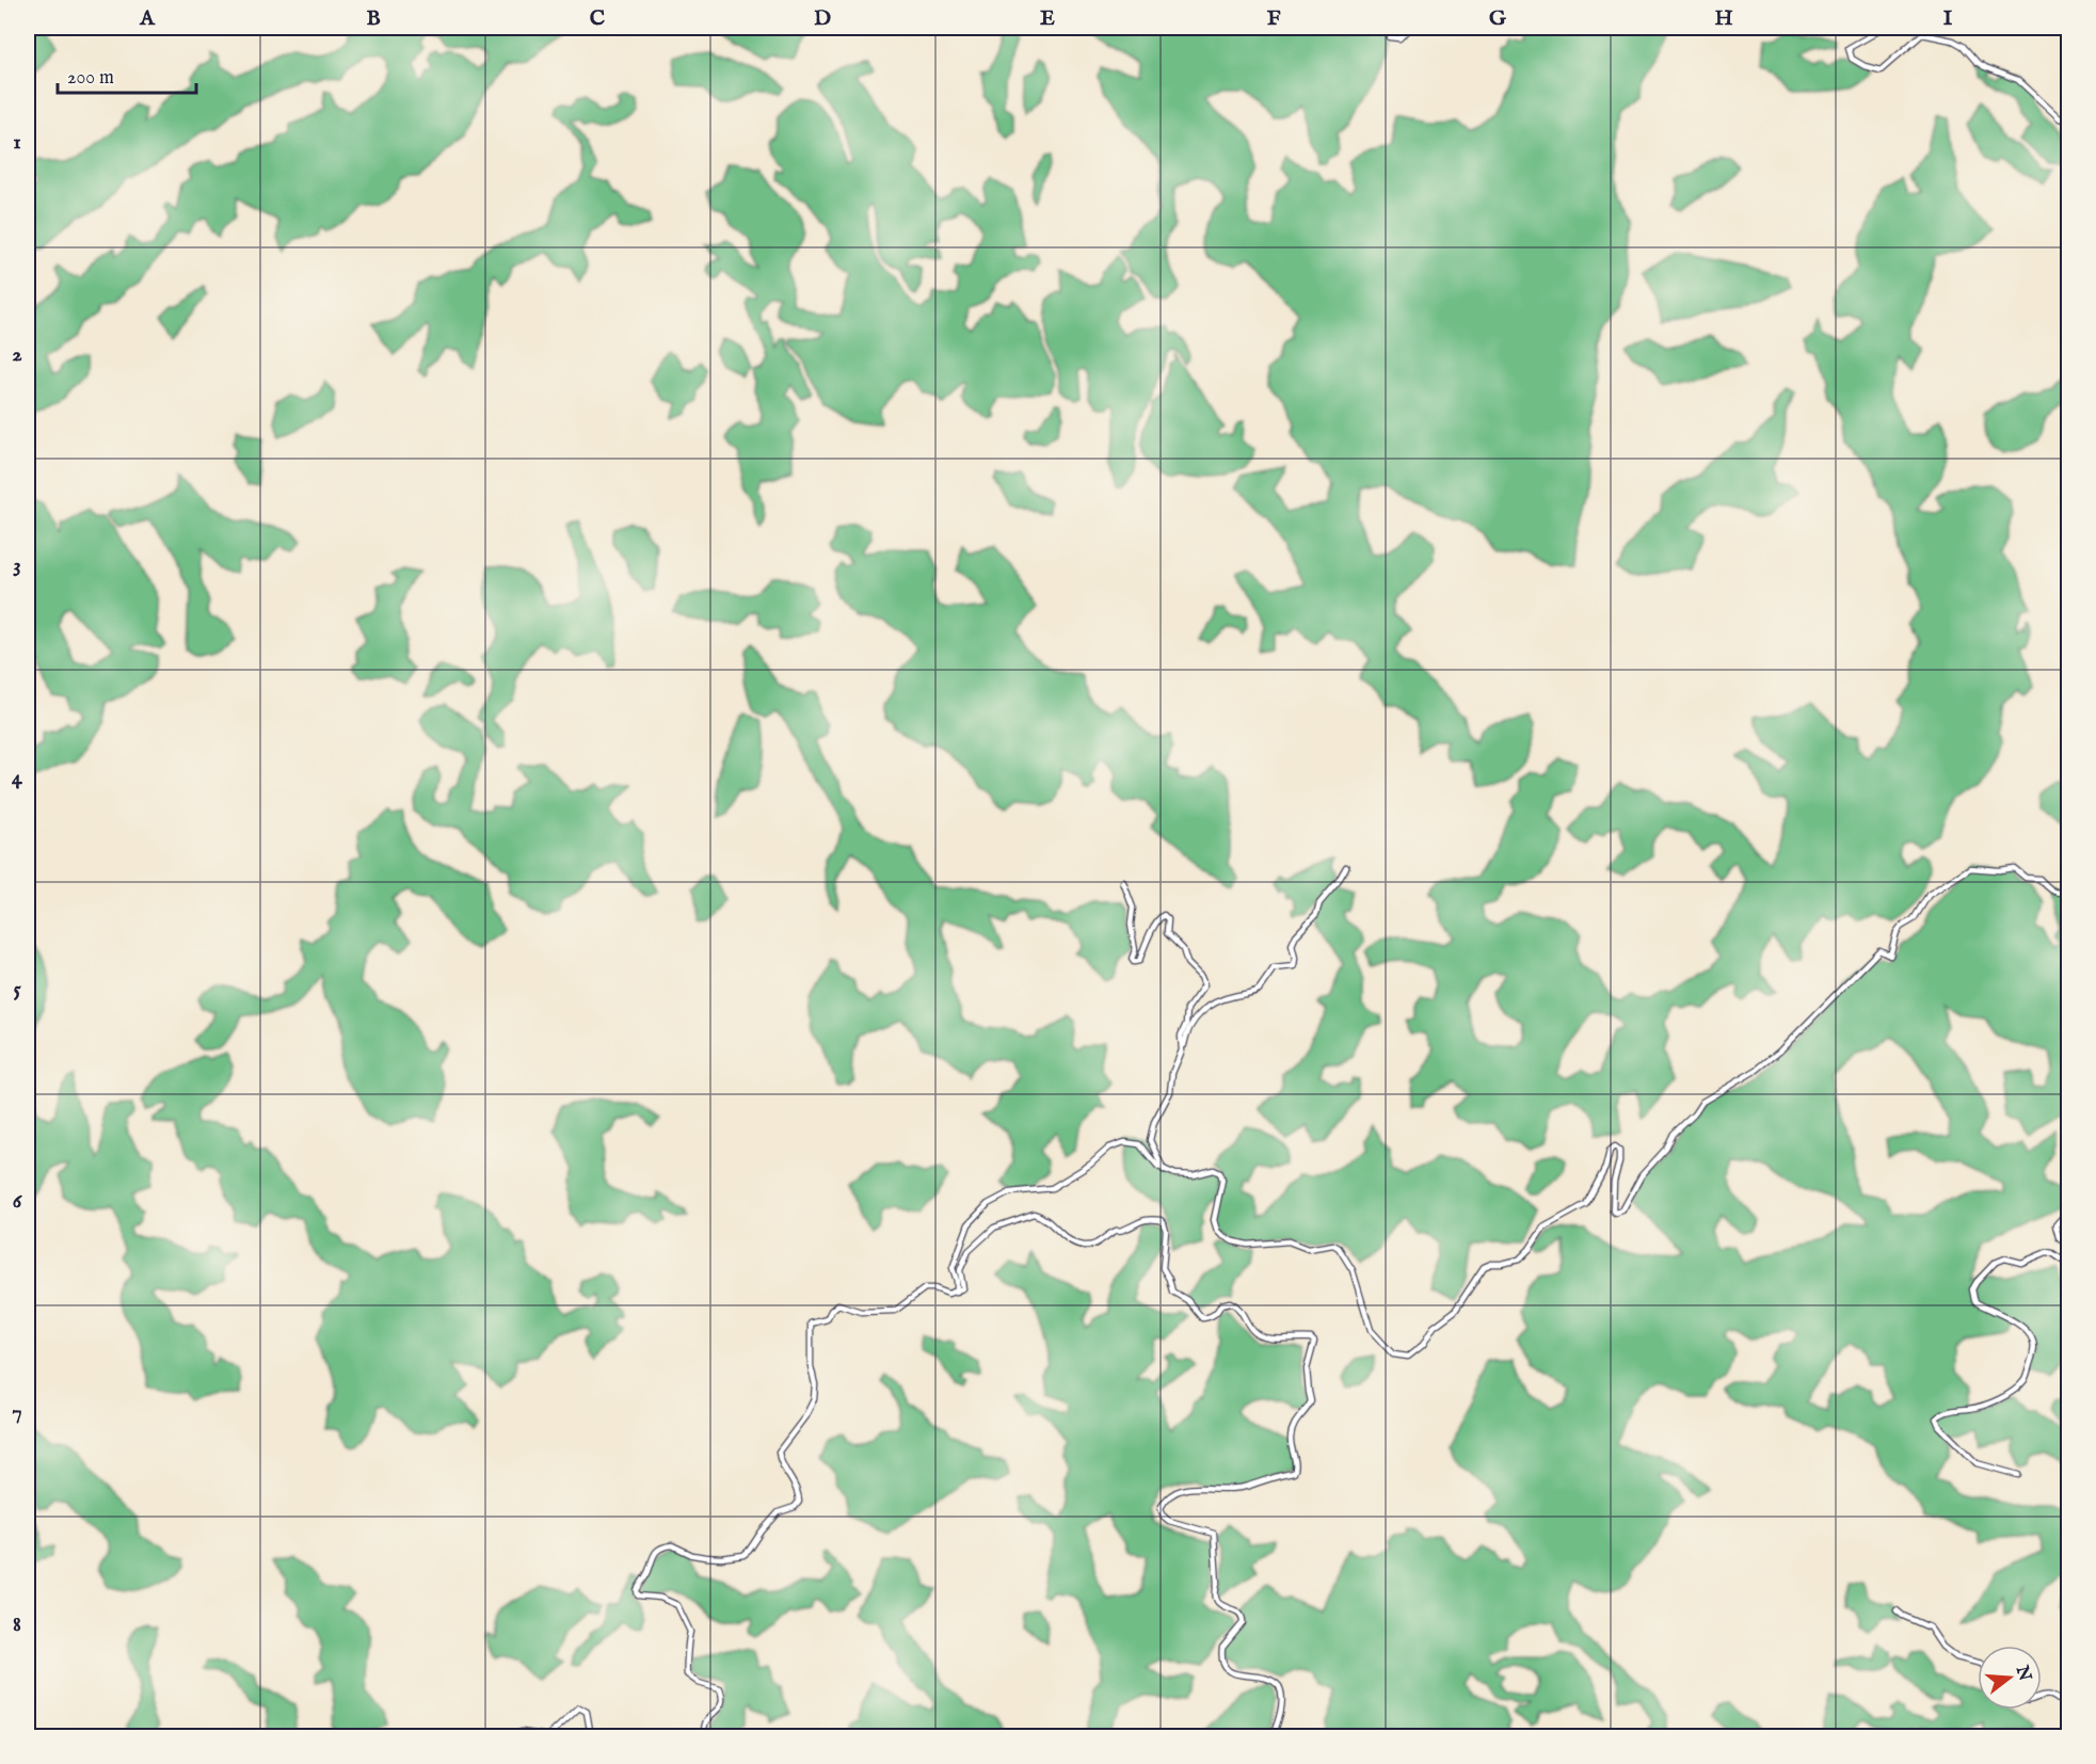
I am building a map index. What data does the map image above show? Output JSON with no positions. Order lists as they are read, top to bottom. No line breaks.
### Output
{"scale_bar":"200 m","north":"right","grid":{"columns":["A","B","C","D","E","F","G","H","I"],"rows":["1","2","3","4","5","6","7","8"]}}
